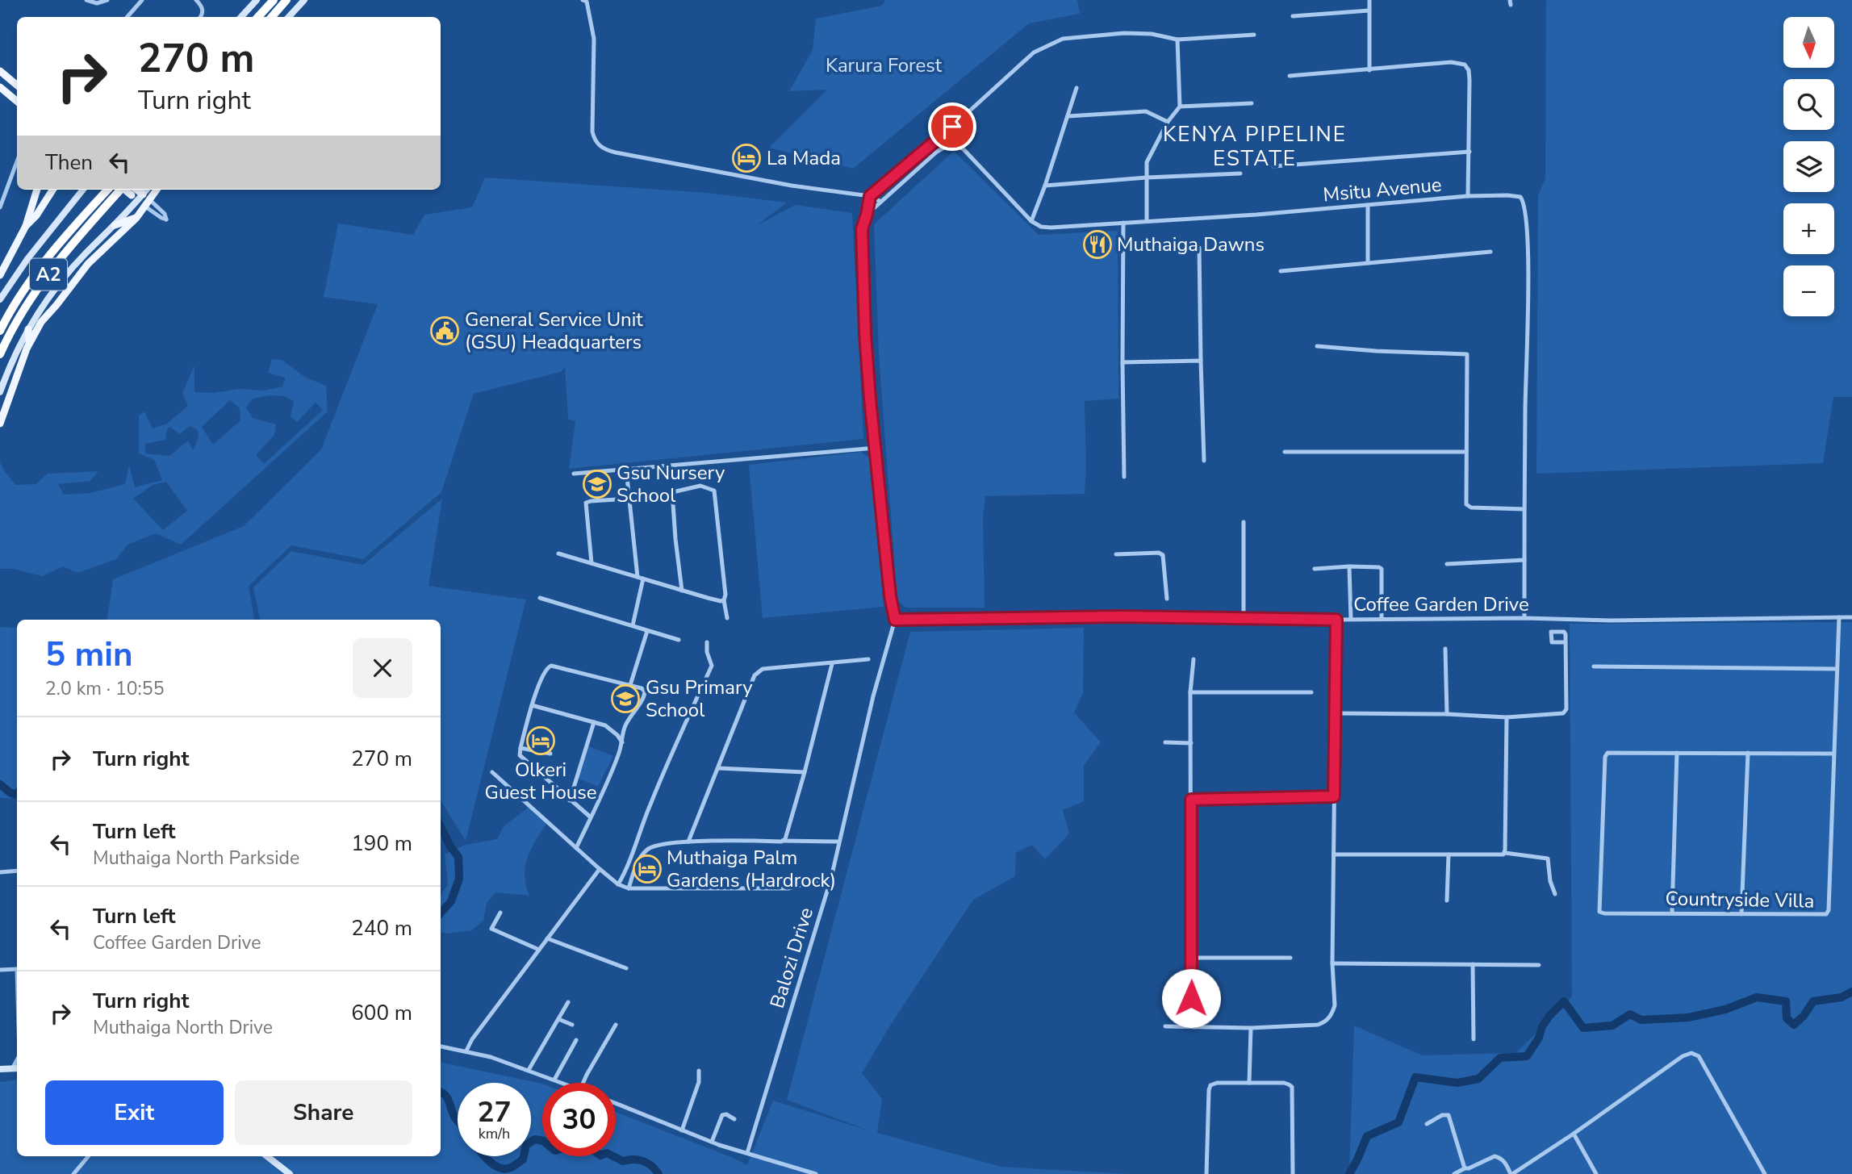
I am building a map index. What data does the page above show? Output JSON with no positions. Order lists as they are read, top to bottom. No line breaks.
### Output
{"streets":{"highway":["A2"],"street":["Msitu Avenue","Coffee Garden Drive","Countryside Villa","Balozi Drive"]},"crossings":[["Msitu Avenue","Coffee Garden Drive"],["Coffee Garden Drive","Countryside Villa"],["Coffee Garden Drive","Balozi Drive"]],"districts":["KENYA PIPELINE ESTATE"],"parks":["Karura Forest"],"places":{"hotel":["La Mada","Olkeri Guest House","Muthaiga Palm Gardens (Hardrock)"],"restaurant":["Muthaiga Dawns"],"public building":["General Service Unit (GSU) Headquarters"],"school or university":["Gsu Nursery School","Gsu Primary School"]},"north":"bottom","page":{"map_buttons":["+","−"],"turn":["270 m","Turn right"],"then":"Then","heading":["5 min","2.0 km · 10:55"],"list":[{"name":"Turn right","value":"270 m"},{"name":"Turn left","note":"Muthaiga North Parkside","value":"190 m"},{"name":"Turn left","note":"Coffee Garden Drive","value":"240 m"},{"name":"Turn right","note":"Muthaiga North Drive","value":"600 m"}],"buttons":["Exit","Share"],"speed":"27 km/h","limit":"30"}}
